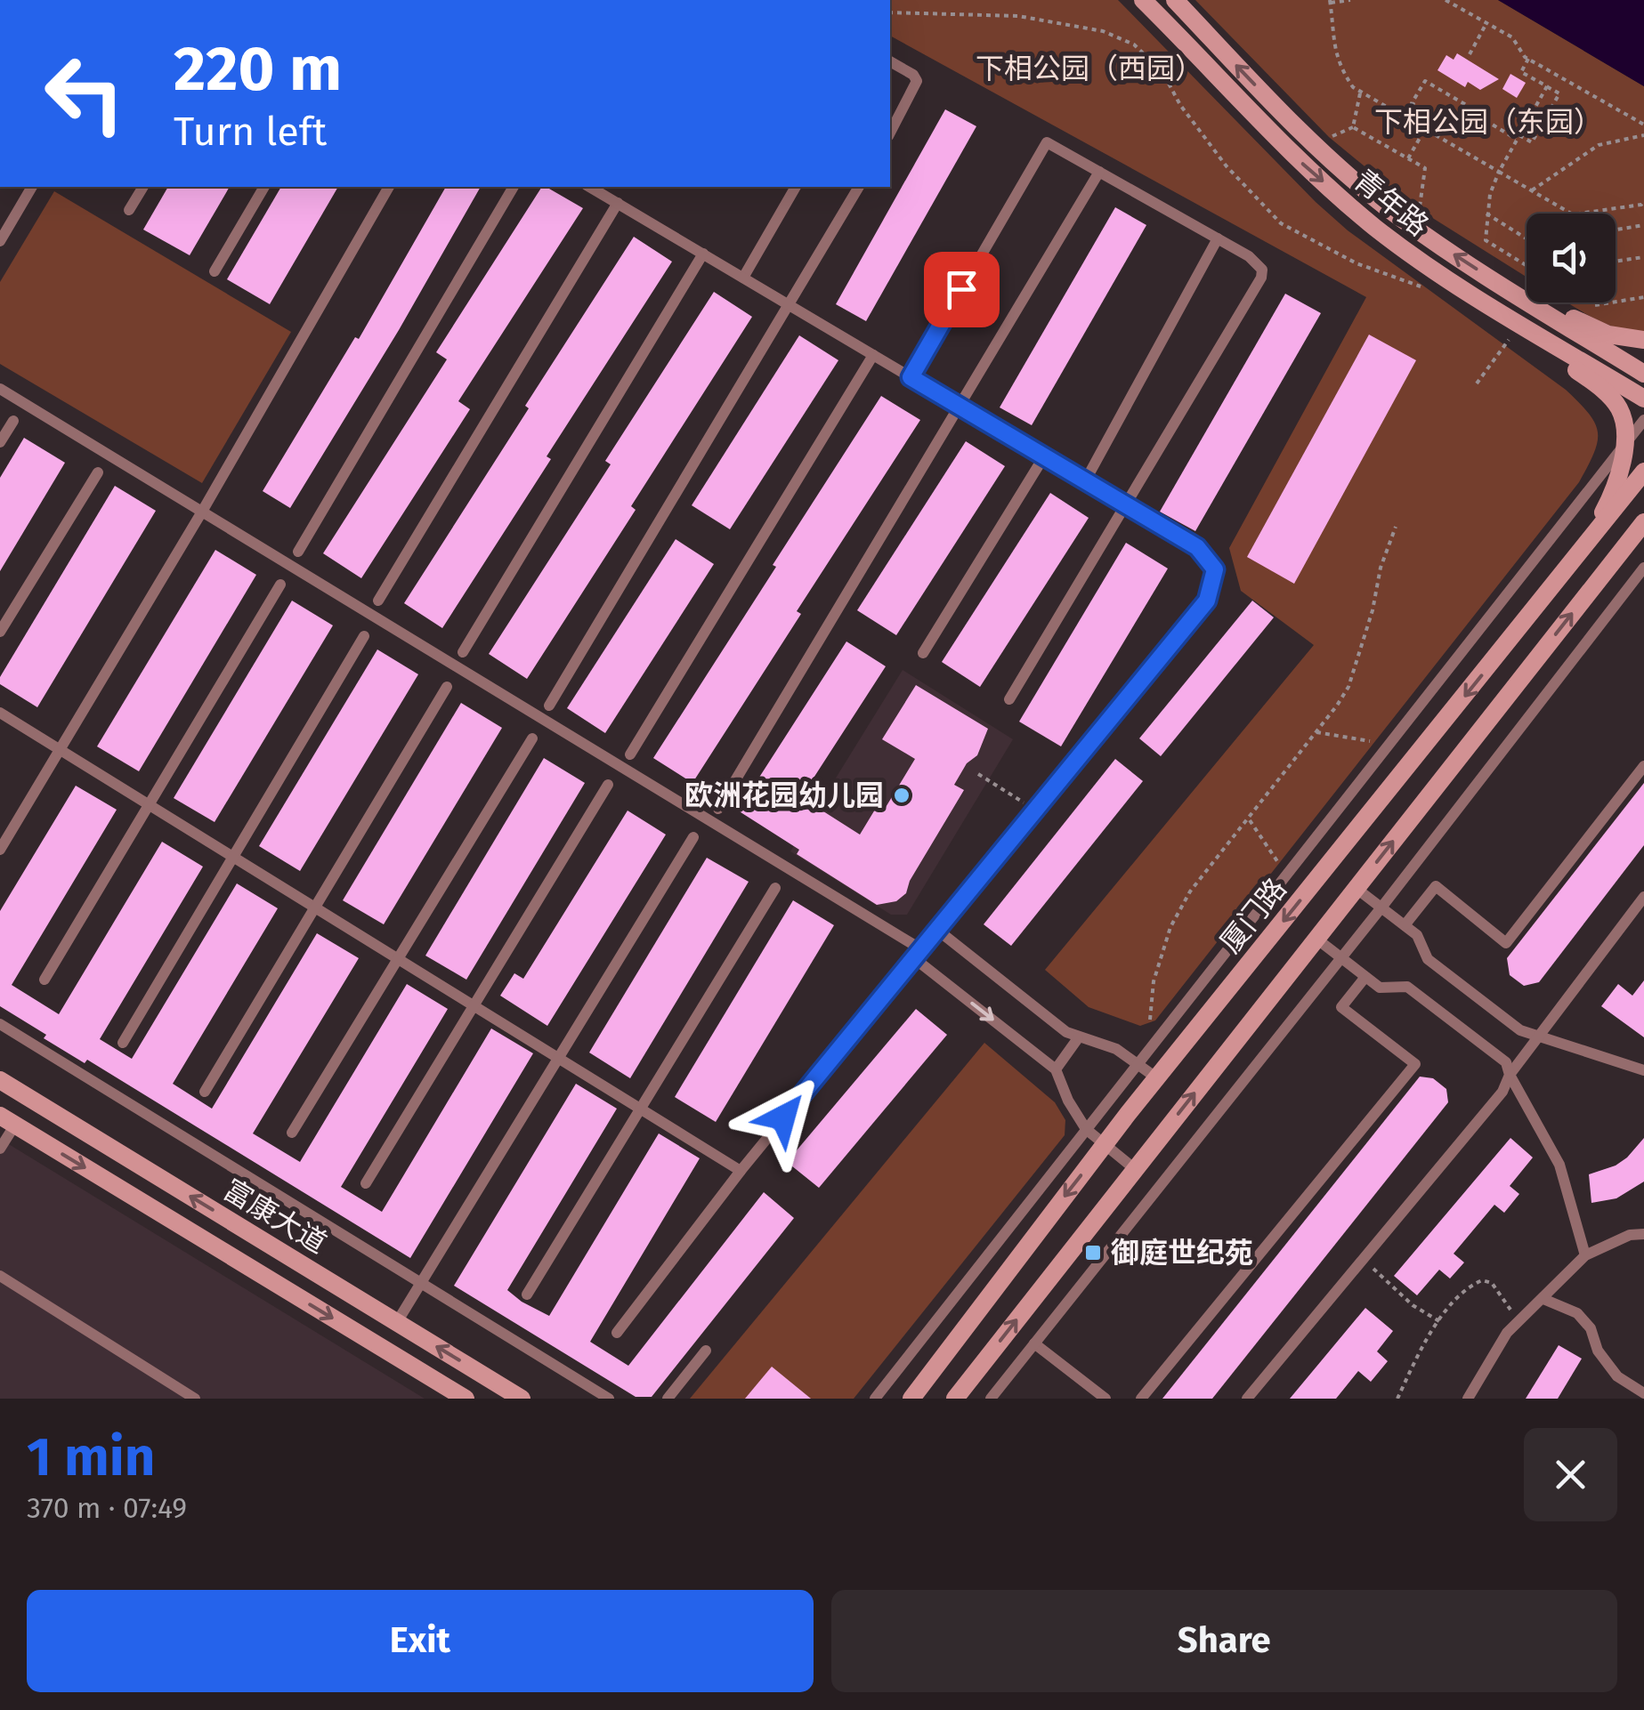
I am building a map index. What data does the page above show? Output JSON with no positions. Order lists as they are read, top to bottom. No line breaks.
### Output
{"streets":{"street":["青年路","厦门路","富康大道"]},"parks":["下相公园（西园）","下相公园（东园）"],"places":{"other":["欧洲花园幼儿园"],"transit":["御庭世纪苑"]},"page":{"turn":["220 m","Turn left"],"heading":["1 min","370 m · 07:49"],"buttons":["Exit","Share"]}}
